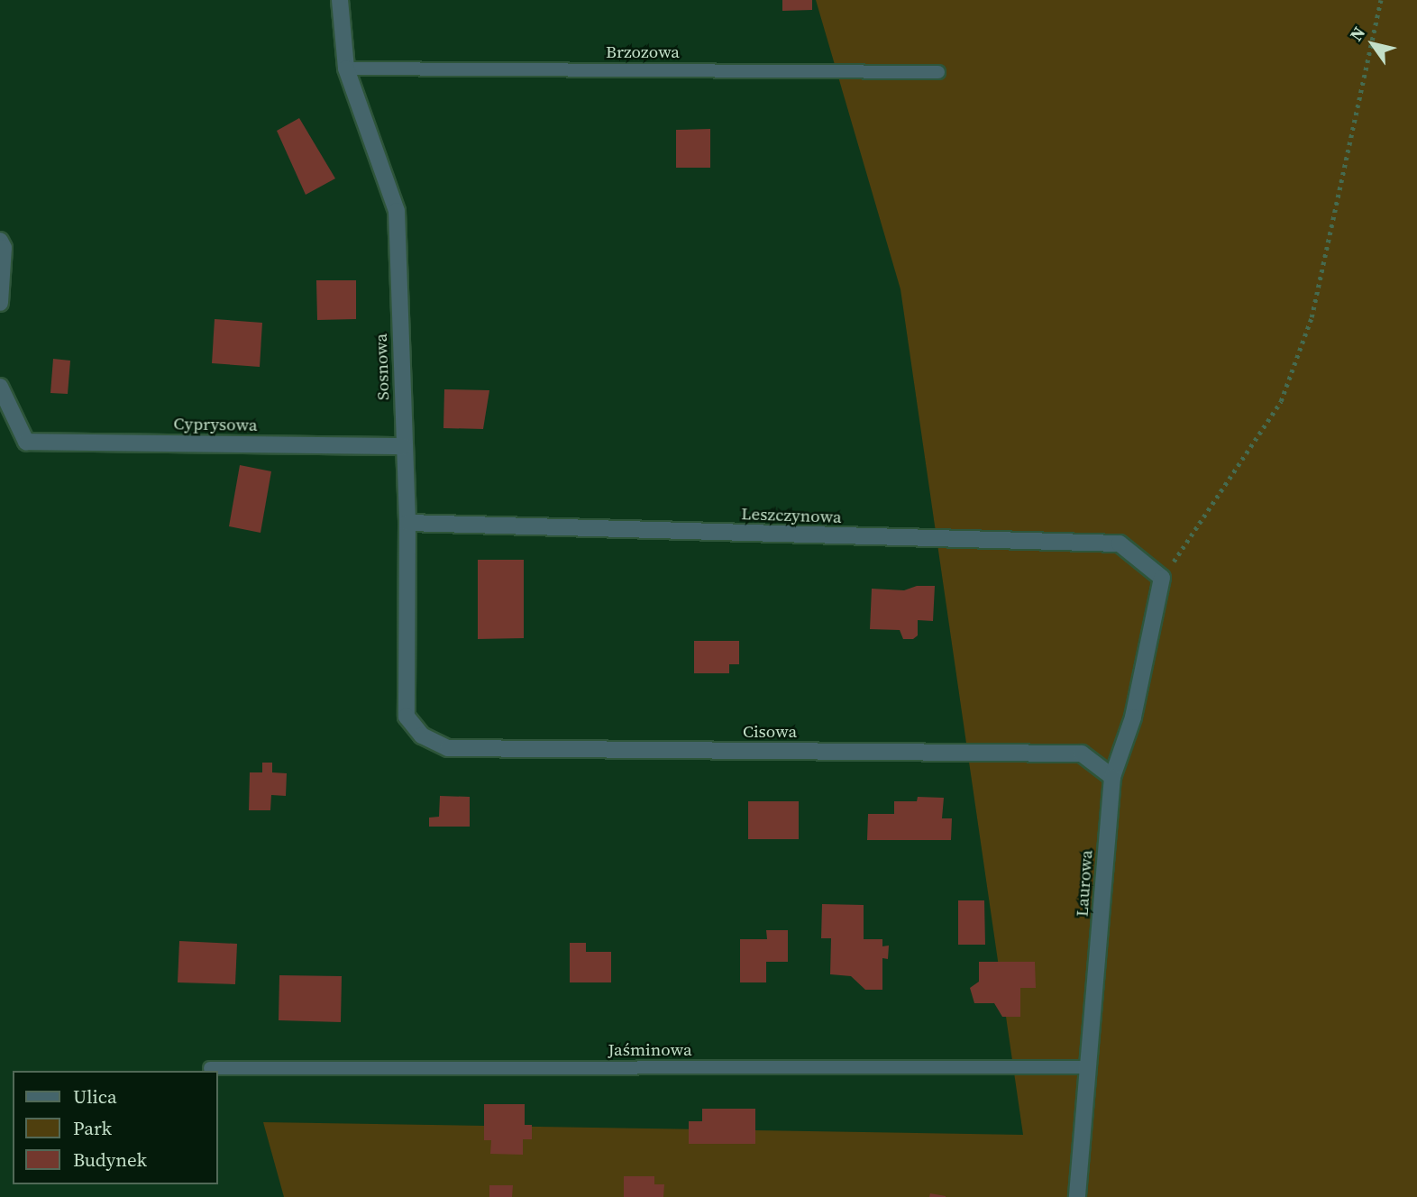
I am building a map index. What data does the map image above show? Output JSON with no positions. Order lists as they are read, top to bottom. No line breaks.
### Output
{"streets":{"street":["Sosnowa","Cyprysowa","Leszczynowa","Cisowa","Laurowa"],"lane":["Brzozowa","Jaśminowa"]},"crossings":[["Brzozowa","Sosnowa"],["Sosnowa","Cyprysowa"],["Sosnowa","Leszczynowa"],["Sosnowa","Cisowa"],["Leszczynowa","Laurowa"],["Cisowa","Laurowa"],["Laurowa","Jaśminowa"]],"legend":["Ulica","Park","Budynek"],"north":"top left"}
